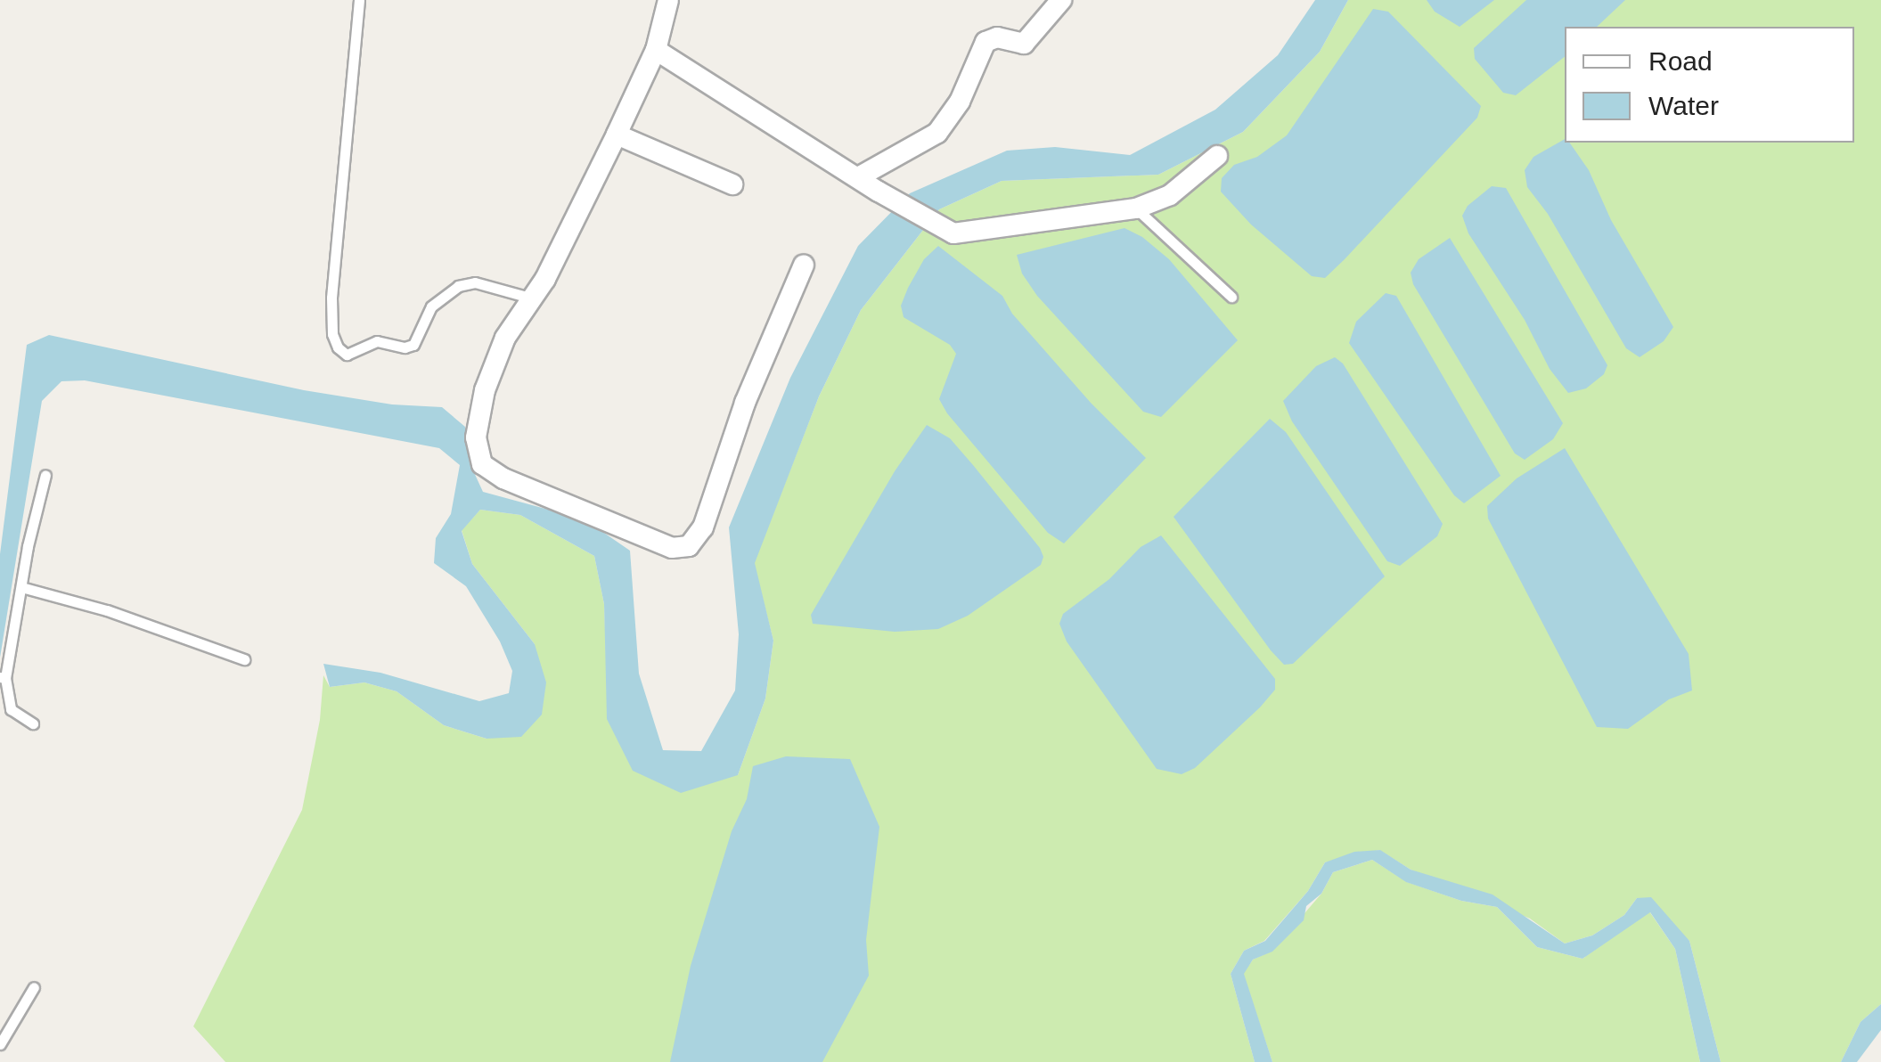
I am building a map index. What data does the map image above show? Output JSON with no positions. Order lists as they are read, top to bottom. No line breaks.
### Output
{"legend":["Road","Water"]}
